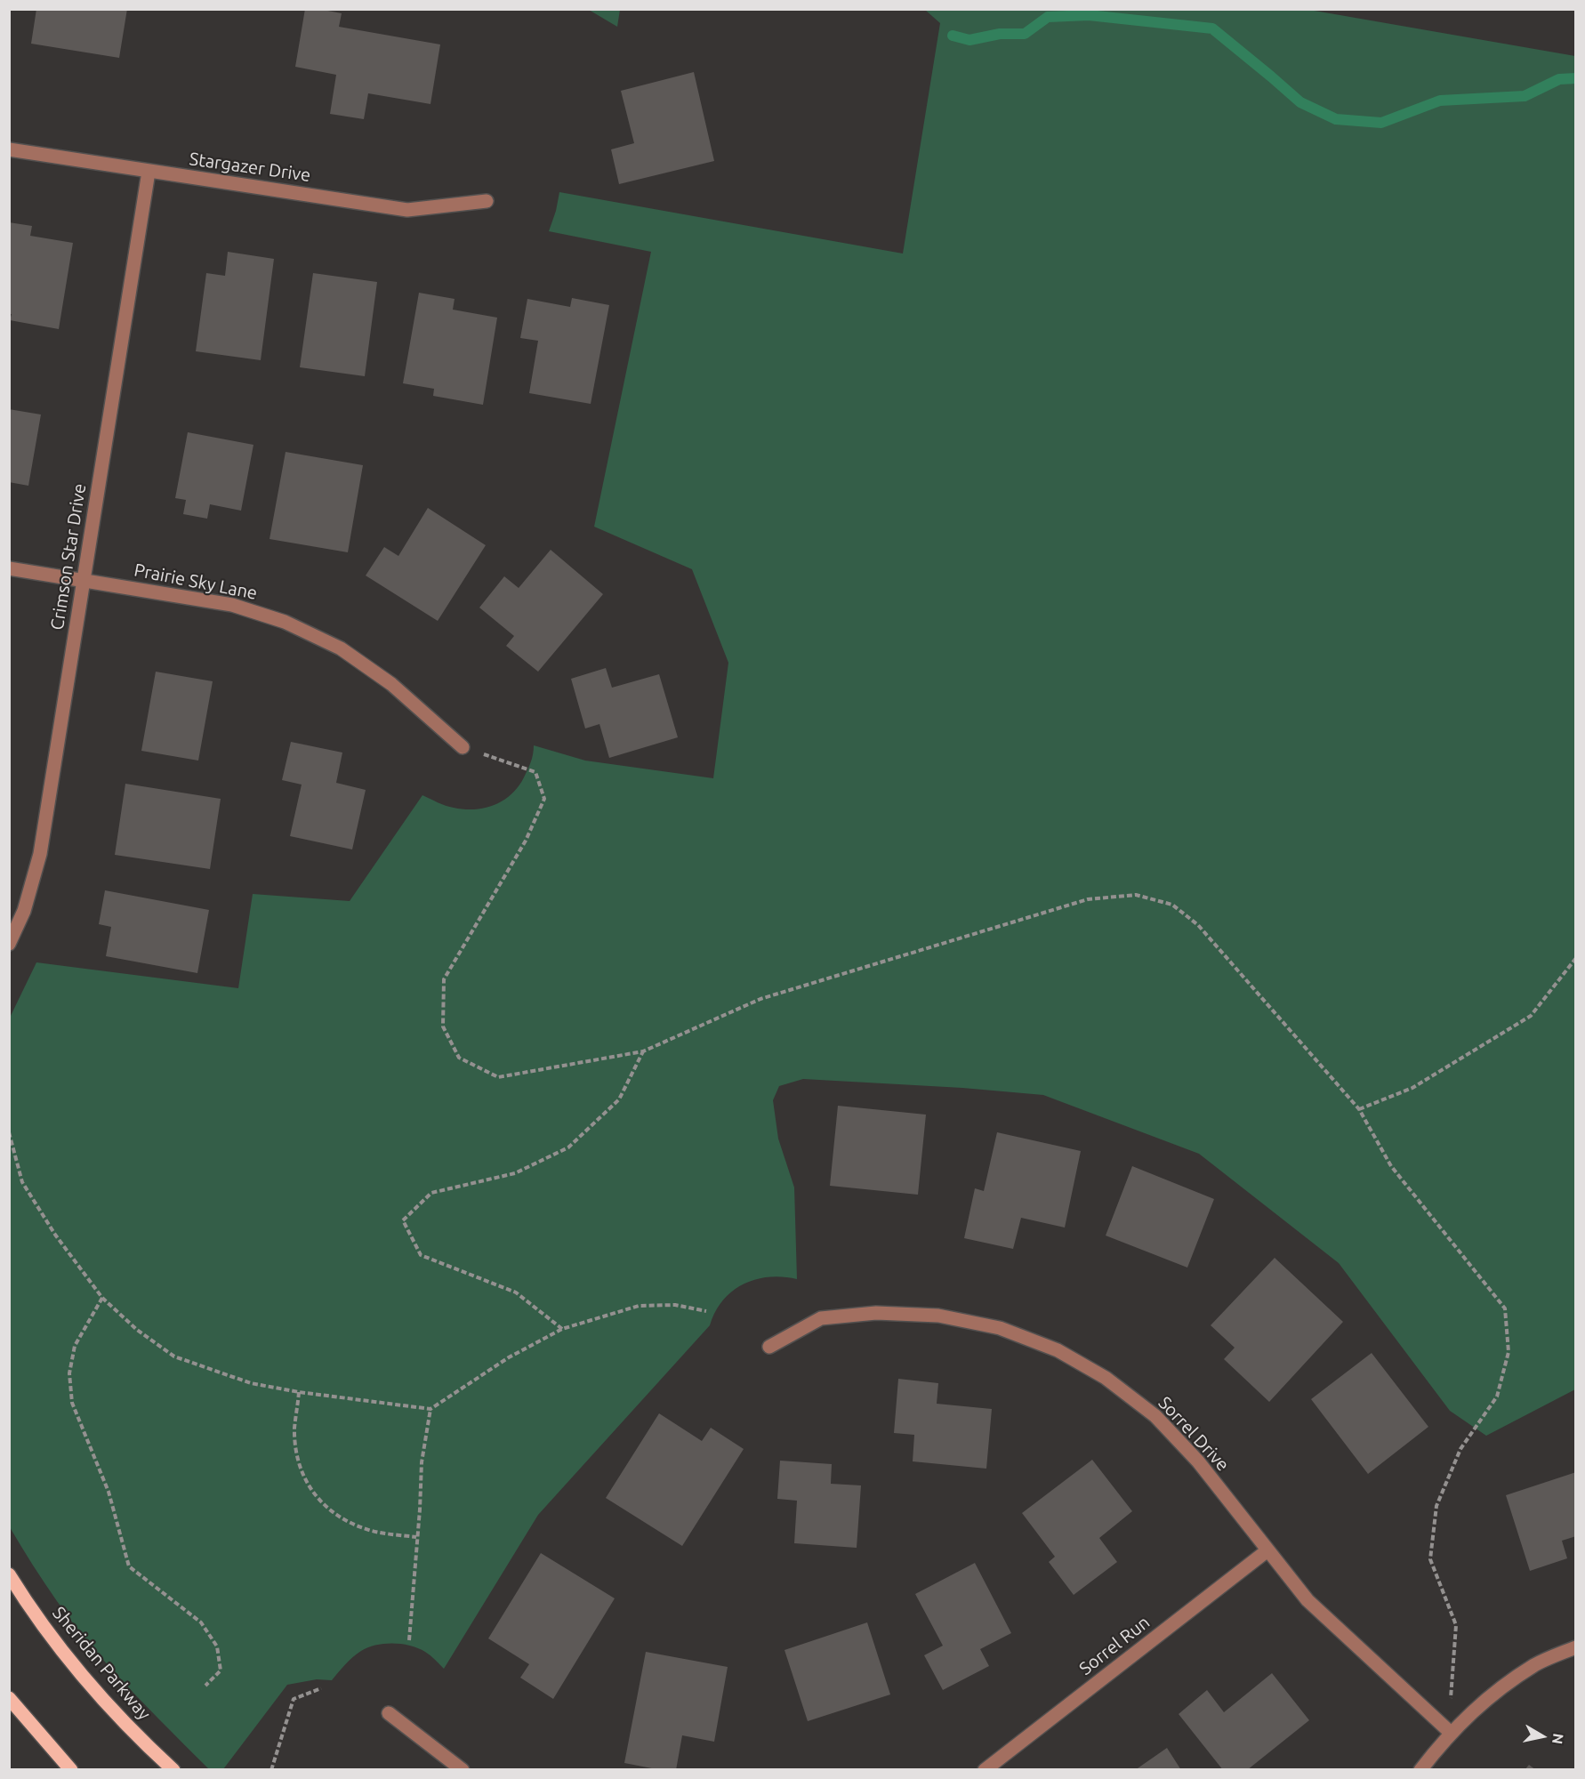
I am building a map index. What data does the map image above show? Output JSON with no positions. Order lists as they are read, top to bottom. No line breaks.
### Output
{"streets":{"main road":["Sheridan Parkway"],"street":["Stargazer Drive","Crimson Star Drive","Prairie Sky Lane","Sorrel Drive","Sorrel Run"]},"crossings":[["Stargazer Drive","Crimson Star Drive"],["Crimson Star Drive","Prairie Sky Lane"],["Sorrel Drive","Sorrel Run"]],"north":"right"}
